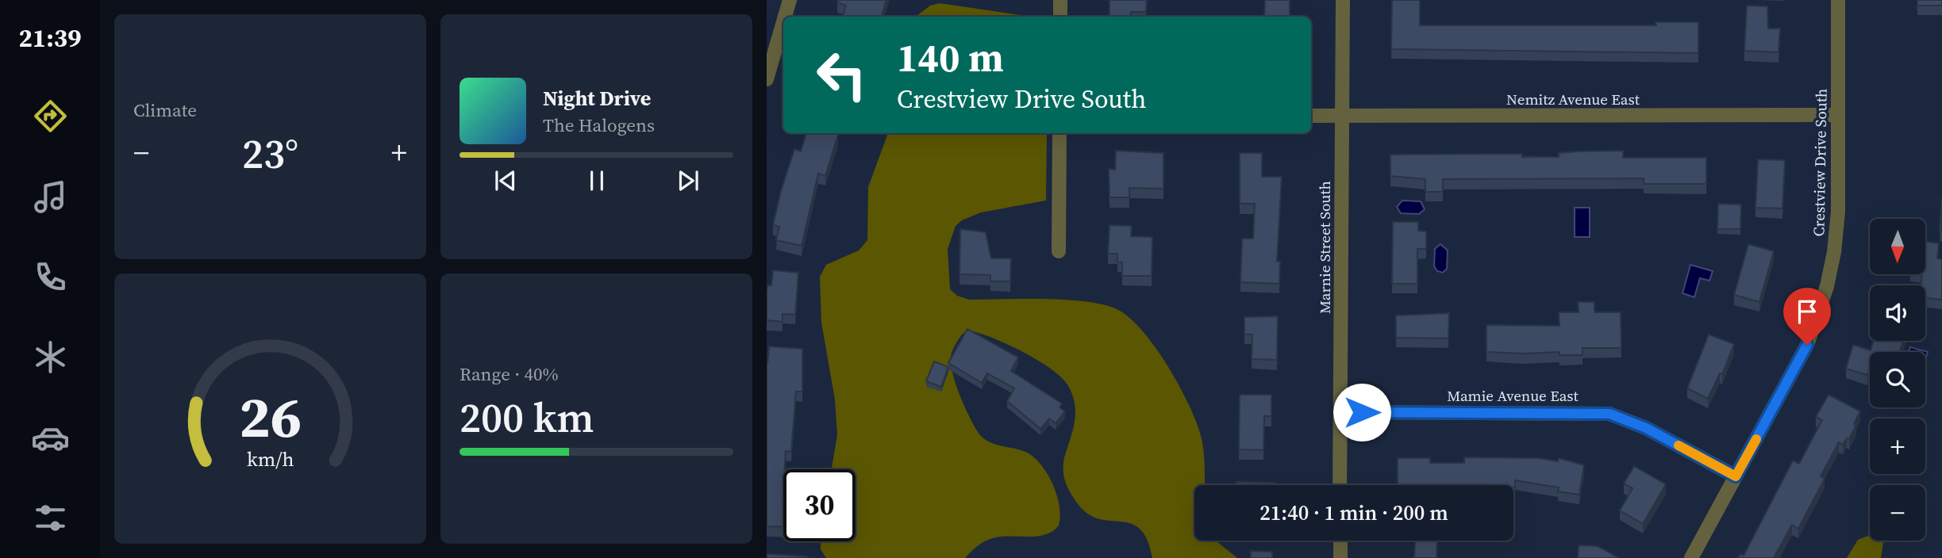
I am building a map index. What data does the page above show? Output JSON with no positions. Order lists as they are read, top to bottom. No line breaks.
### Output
{"streets":{"street":["Nemitz Avenue East","Crestview Drive South","Marnie Street South","Mamie Avenue East"]},"crossings":[["Nemitz Avenue East","Crestview Drive South"],["Nemitz Avenue East","Marnie Street South"],["Crestview Drive South","Mamie Avenue East"],["Marnie Street South","Mamie Avenue East"]],"north":"bottom","page":{"tabs":"21:39","tile":["Climate",["Range · 40%","200 km"]],"turn":["140 m","Crestview Drive South"],"song":["Night Drive","The Halogens"],"heat":["−","23°","+"],"map_buttons":["+","−"],"limit":"30","trip":"21:40 · 1 min · 200 m","gauge":["26","km/h"]}}
